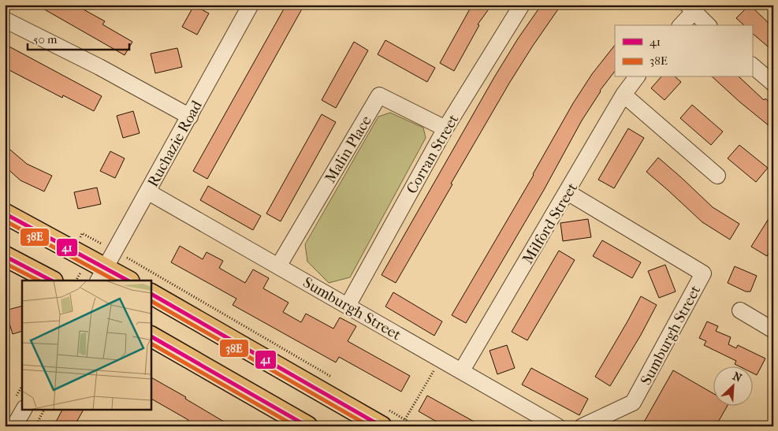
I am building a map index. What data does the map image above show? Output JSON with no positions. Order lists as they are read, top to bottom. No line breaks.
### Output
{"streets":{"street":["Ruchazie Road","Malin Place","Corran Street","Milford Street","Sumburgh Street"]},"crossings":[["Ruchazie Road","Sumburgh Street"],["Malin Place","Corran Street"],["Malin Place","Sumburgh Street"],["Corran Street","Sumburgh Street"],["Milford Street","Sumburgh Street"]],"lines":["transit line 41","transit line 38E"],"legend":["41","38E"],"scale_bar":"50 m","north":"top right"}
